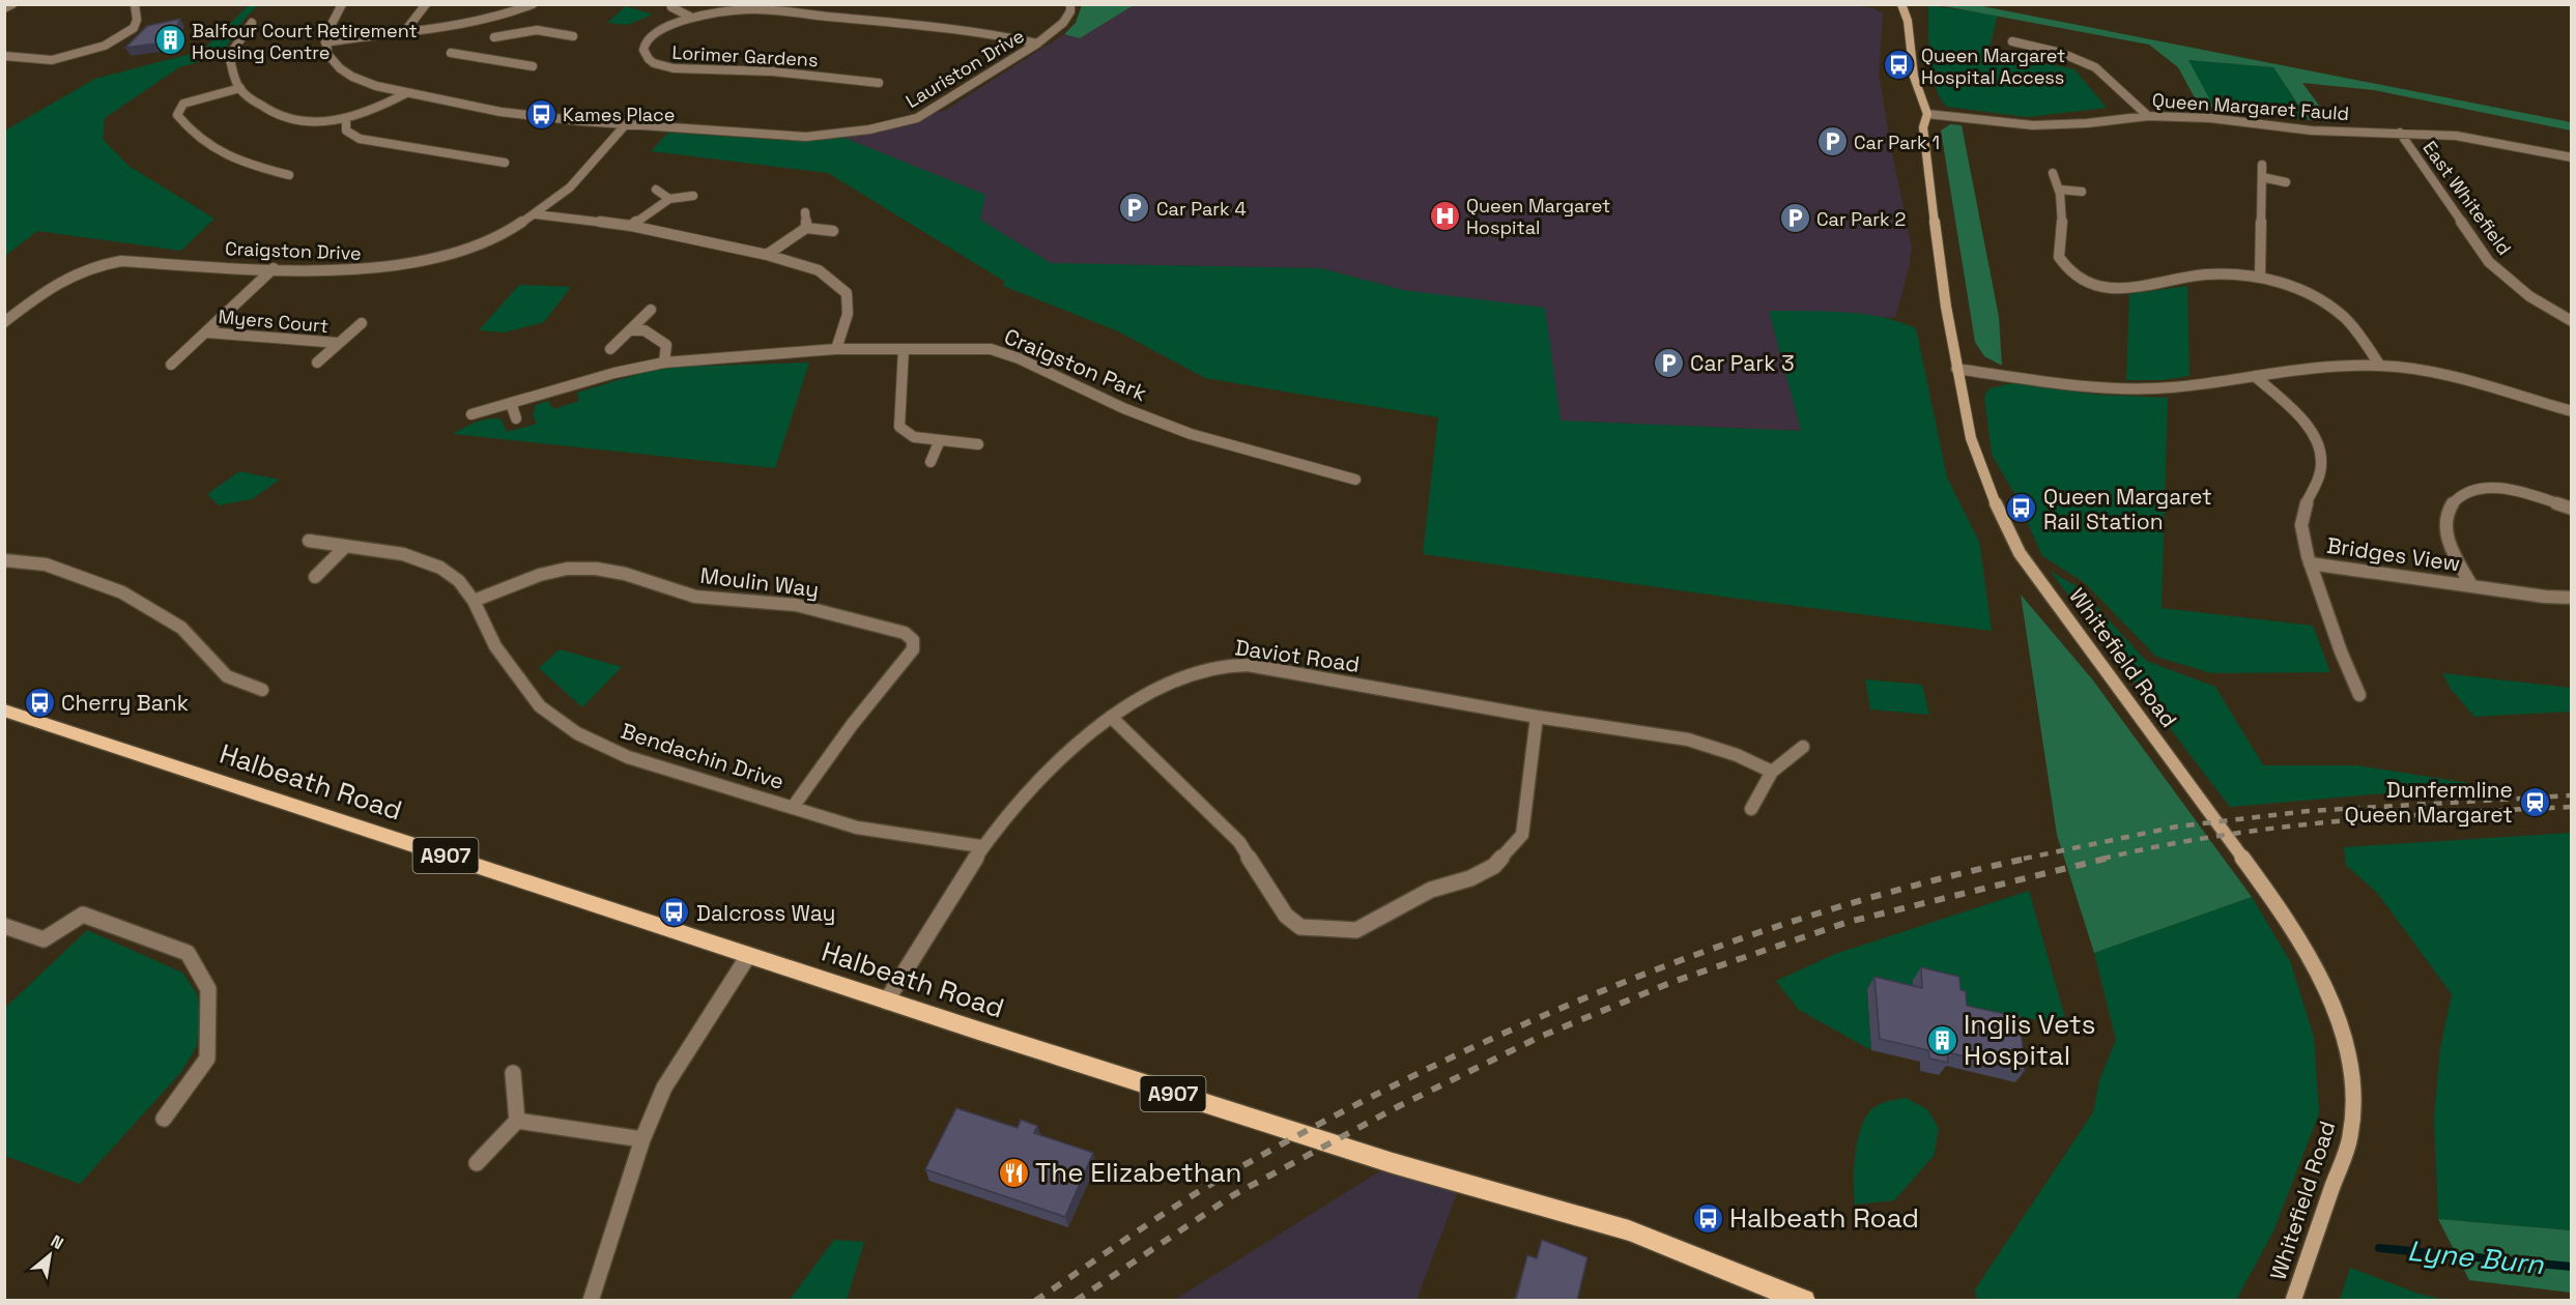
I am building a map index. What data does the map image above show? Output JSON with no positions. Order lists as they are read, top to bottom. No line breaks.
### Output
{"streets":{"main road":["Whitefield Road","Halbeath Road","A907"],"street":["Lorimer Gardens","Lauriston Drive","Queen Margaret Fauld","East Whitefield","Craigston Drive","Myers Court","Craigston Park","Bridges View","Moulin Way","Daviot Road","Bendachin Drive"]},"crossings":[["Lorimer Gardens","Lauriston Drive"],["Lauriston Drive","Craigston Drive"],["Queen Margaret Fauld","East Whitefield"],["Queen Margaret Fauld","Whitefield Road"],["Craigston Drive","Myers Court"],["Moulin Way","Bendachin Drive"],["Daviot Road","Bendachin Drive"],["Daviot Road","Halbeath Road"]],"water":["Lyne Burn"],"places":{"building":["Balfour Court Retirement Housing Centre","Inglis Vets Hospital"],"bus stop":["Queen Margaret Hospital Access","Kames Place","Queen Margaret Rail Station","Cherry Bank","Dalcross Way","Halbeath Road"],"parking":["Car Park 1","Car Park 4","Car Park 2","Car Park 3"],"hospital":["Queen Margaret Hospital"],"station":["Dunfermline Queen Margaret"],"restaurant":["The Elizabethan"]},"north":"top right"}
